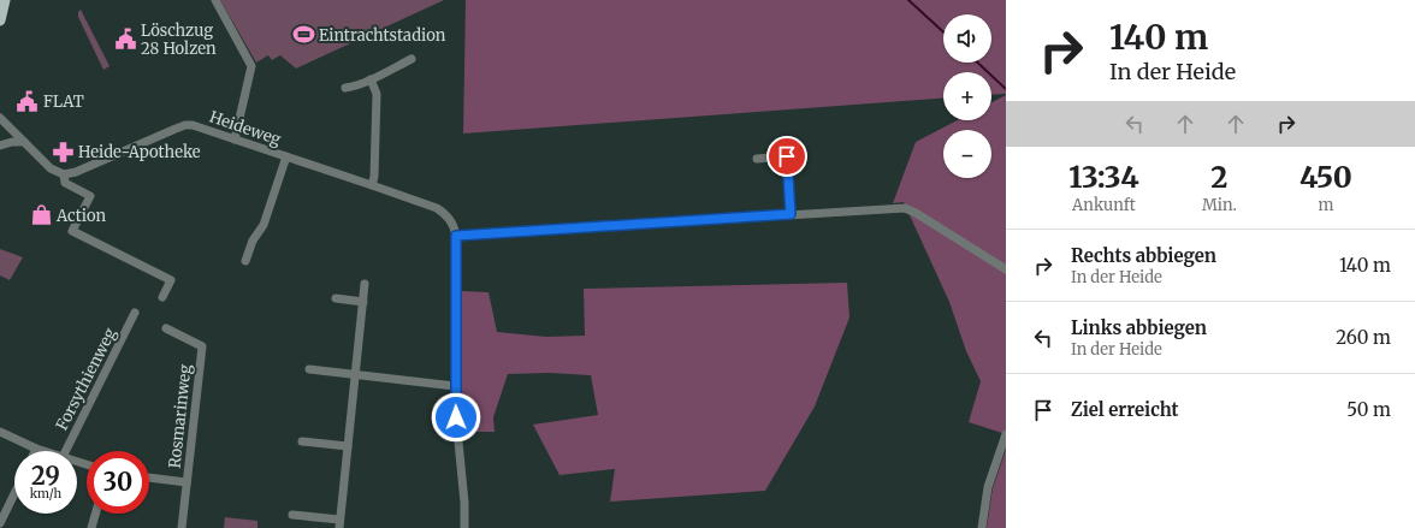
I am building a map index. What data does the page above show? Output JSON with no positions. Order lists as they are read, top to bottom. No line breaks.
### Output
{"streets":{"street":["Heideweg","Forsythienweg","Rosmarinweg"]},"places":{"sports":["Eintrachtstadion"],"public building":["Löschzug 28 Holzen","FLAT"],"pharmacy":["Heide-Apotheke"],"shop":["Action"]},"page":{"turn":["140 m","In der Heide"],"map_buttons":["+","−"],"eta":["13:34","Ankunft","2","Min.","450","m"],"list":[{"name":"Rechts abbiegen","note":"In der Heide","value":"140 m"},{"name":"Links abbiegen","note":"In der Heide","value":"260 m"},{"name":"Ziel erreicht","value":"50 m"}],"speed":"29 km/h","limit":"30"}}
